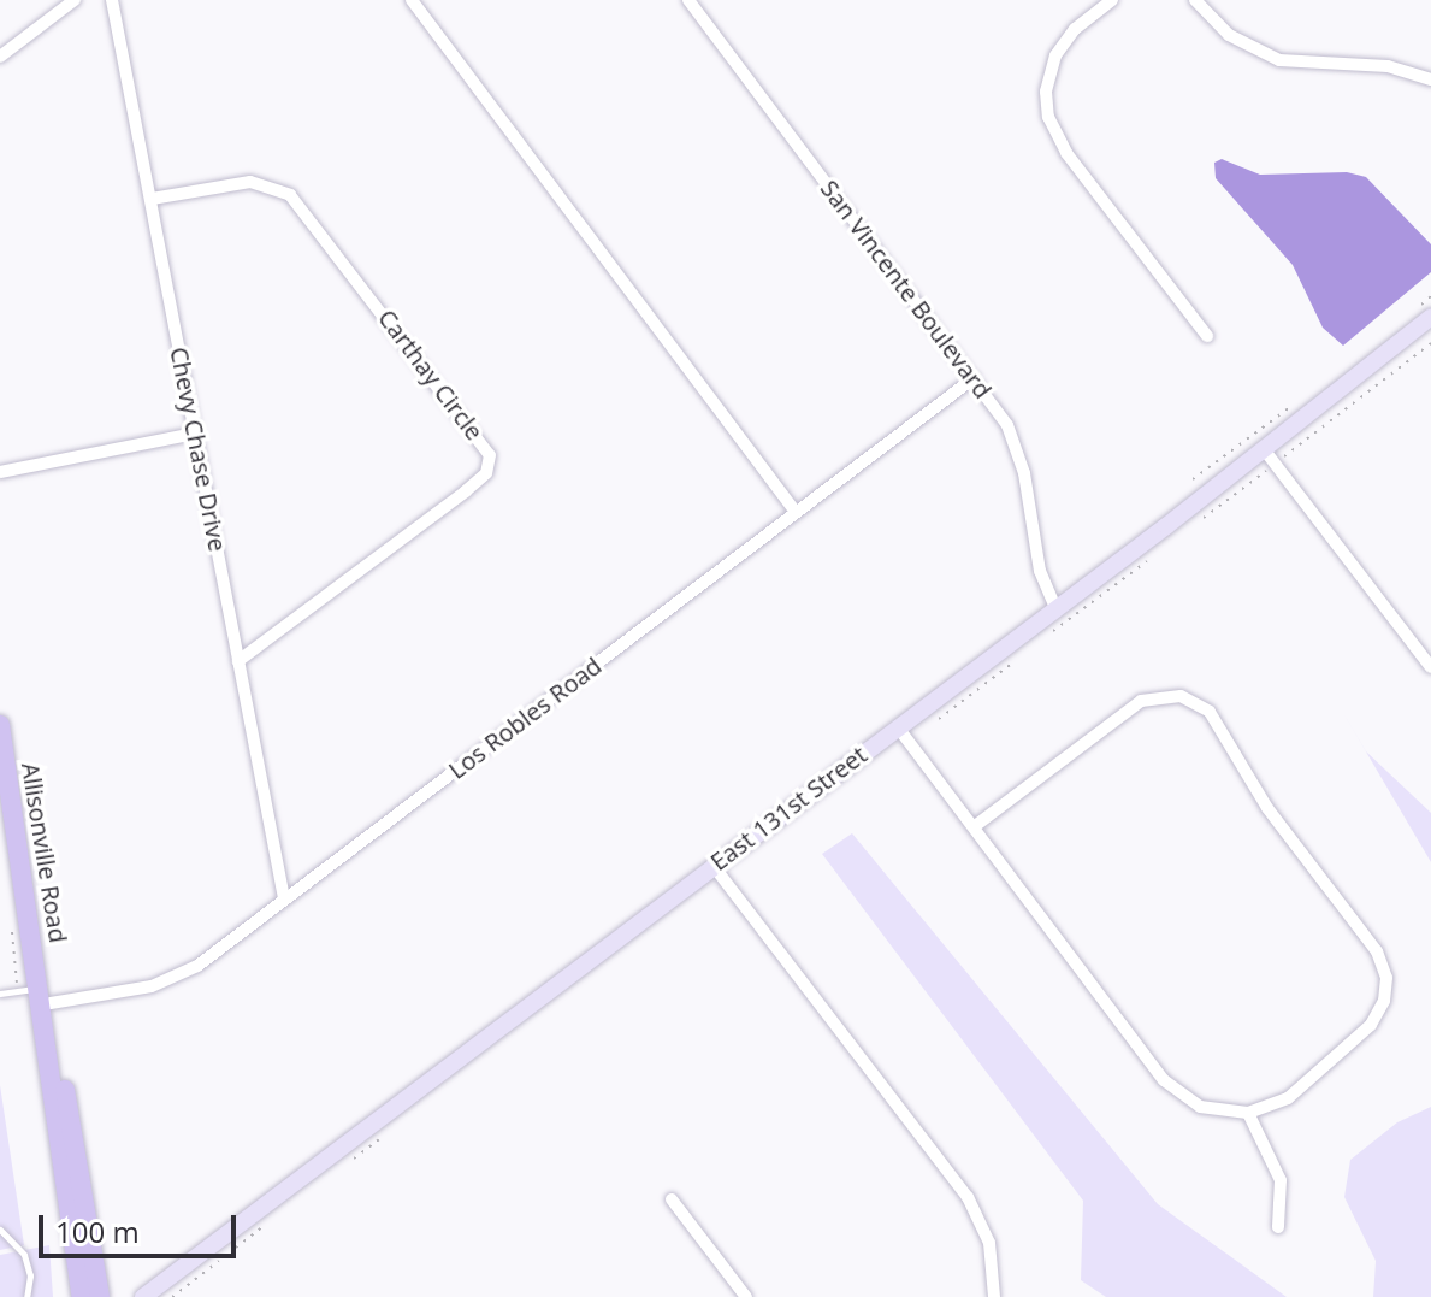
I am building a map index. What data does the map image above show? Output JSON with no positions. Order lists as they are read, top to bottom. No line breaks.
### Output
{"streets":{"main road":["Allisonville Road"],"street":["San Vincente Boulevard","Carthay Circle","Chevy Chase Drive","Los Robles Road","East 131st Street"]},"crossings":[["San Vincente Boulevard","Los Robles Road"],["San Vincente Boulevard","East 131st Street"],["Carthay Circle","Chevy Chase Drive"],["Chevy Chase Drive","Los Robles Road"],["Los Robles Road","Allisonville Road"]],"scale_bar":"100 m"}
